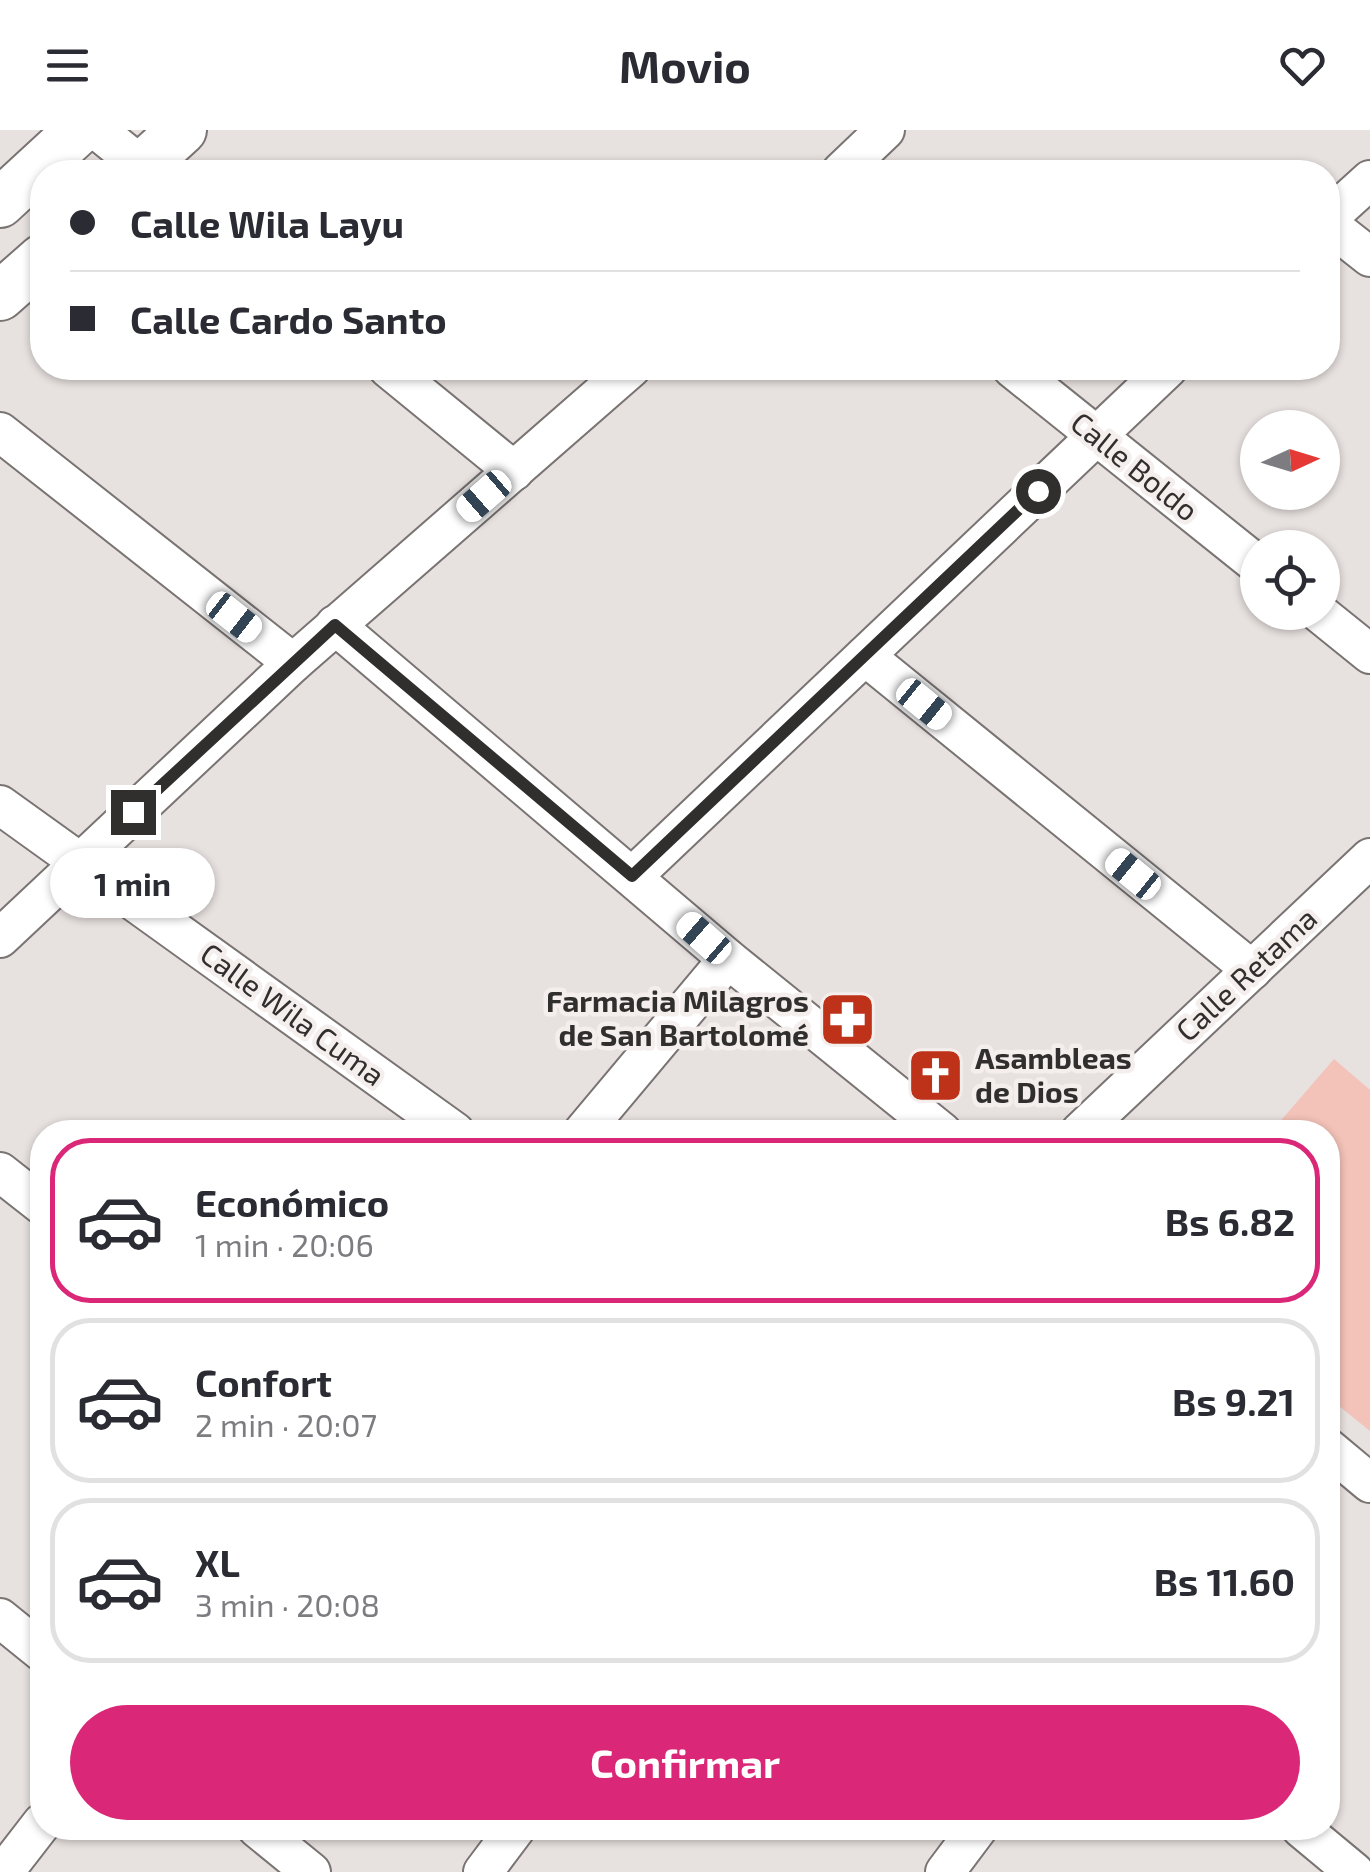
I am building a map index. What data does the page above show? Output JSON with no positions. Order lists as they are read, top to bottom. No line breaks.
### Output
{"streets":{"street":["Calle Boldo","Calle Retama","Calle Wila Cuma"]},"places":{"pharmacy":["Farmacia Milagros de San Bartolomé"],"church":["Asambleas de Dios"]},"north":"right","page":{"header":"Movio","banner":["Calle Wila Layu","Calle Cardo Santo"],"bubble":"1 min","list":[{"name":"Económico","note":"1 min · 20:06","value":"Bs 6.82"},{"name":"Confort","note":"2 min · 20:07","value":"Bs 9.21"},{"name":"XL","note":"3 min · 20:08","value":"Bs 11.60"}],"buttons":"Confirmar"}}
